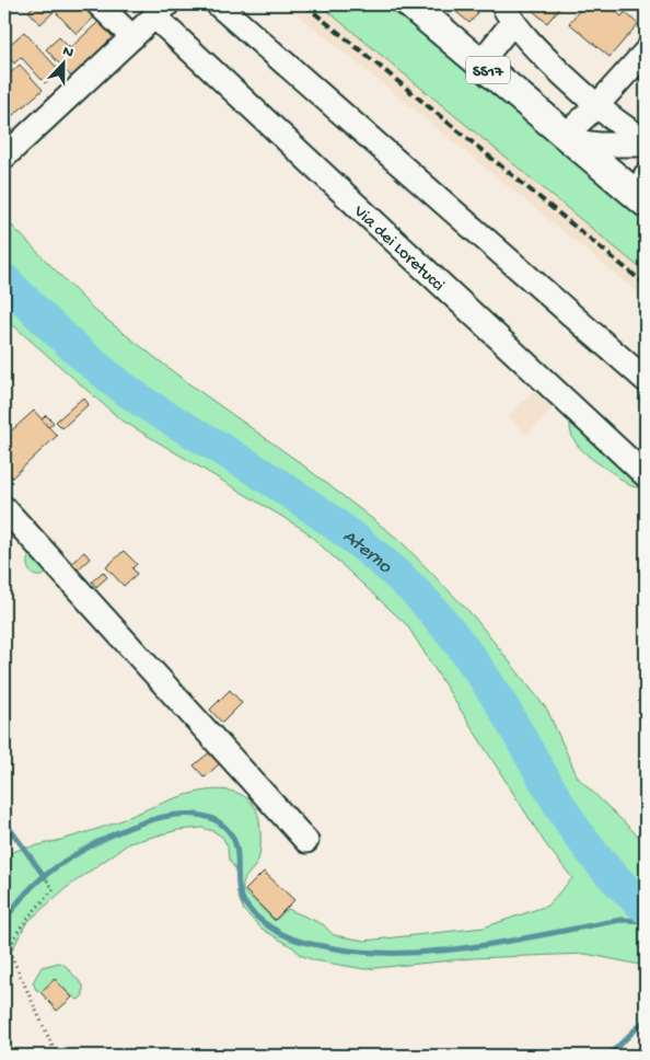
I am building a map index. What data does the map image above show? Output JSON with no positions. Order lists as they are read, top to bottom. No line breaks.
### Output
{"streets":{"main road":["SS17"],"street":["Via dei Loretucci"]},"water":["Aterno"],"north":"top"}
